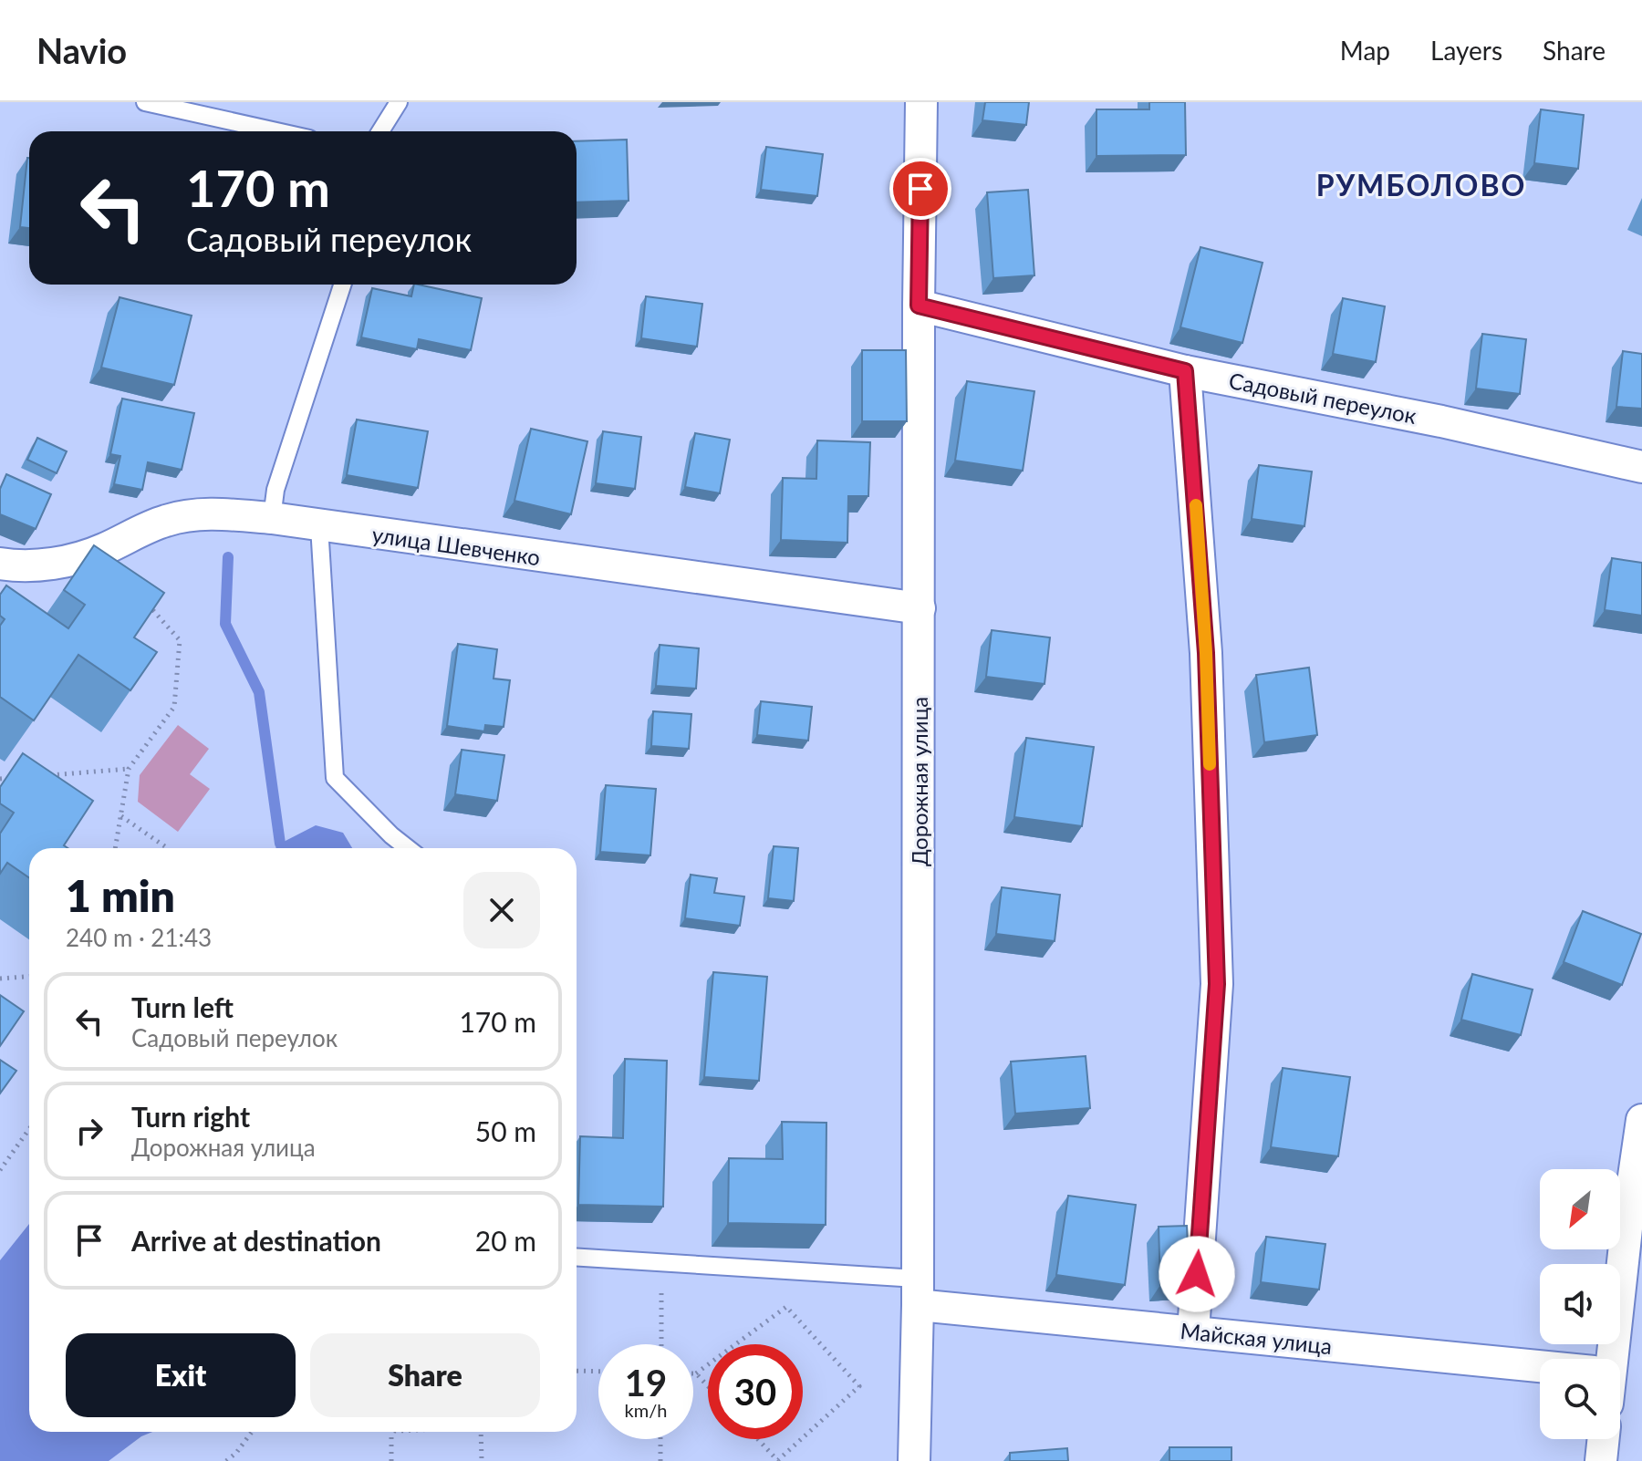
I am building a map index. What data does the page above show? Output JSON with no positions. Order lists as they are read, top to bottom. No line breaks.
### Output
{"streets":{"street":["Садовый переулок","улица Шевченко","Дорожная улица","Майская улица"]},"crossings":[["Садовый переулок","Дорожная улица"],["улица Шевченко","Дорожная улица"],["Дорожная улица","Майская улица"]],"districts":["РУМБОЛОВО"],"north":"bottom left","page":{"header":"Navio","nav":["Map","Layers","Share"],"turn":["170 m","Садовый переулок"],"heading":["1 min","240 m · 21:43"],"list":[{"name":"Turn left","note":"Садовый переулок","value":"170 m"},{"name":"Turn right","note":"Дорожная улица","value":"50 m"},{"name":"Arrive at destination","value":"20 m"}],"buttons":["Exit","Share"],"speed":"19 km/h","limit":"30"}}
